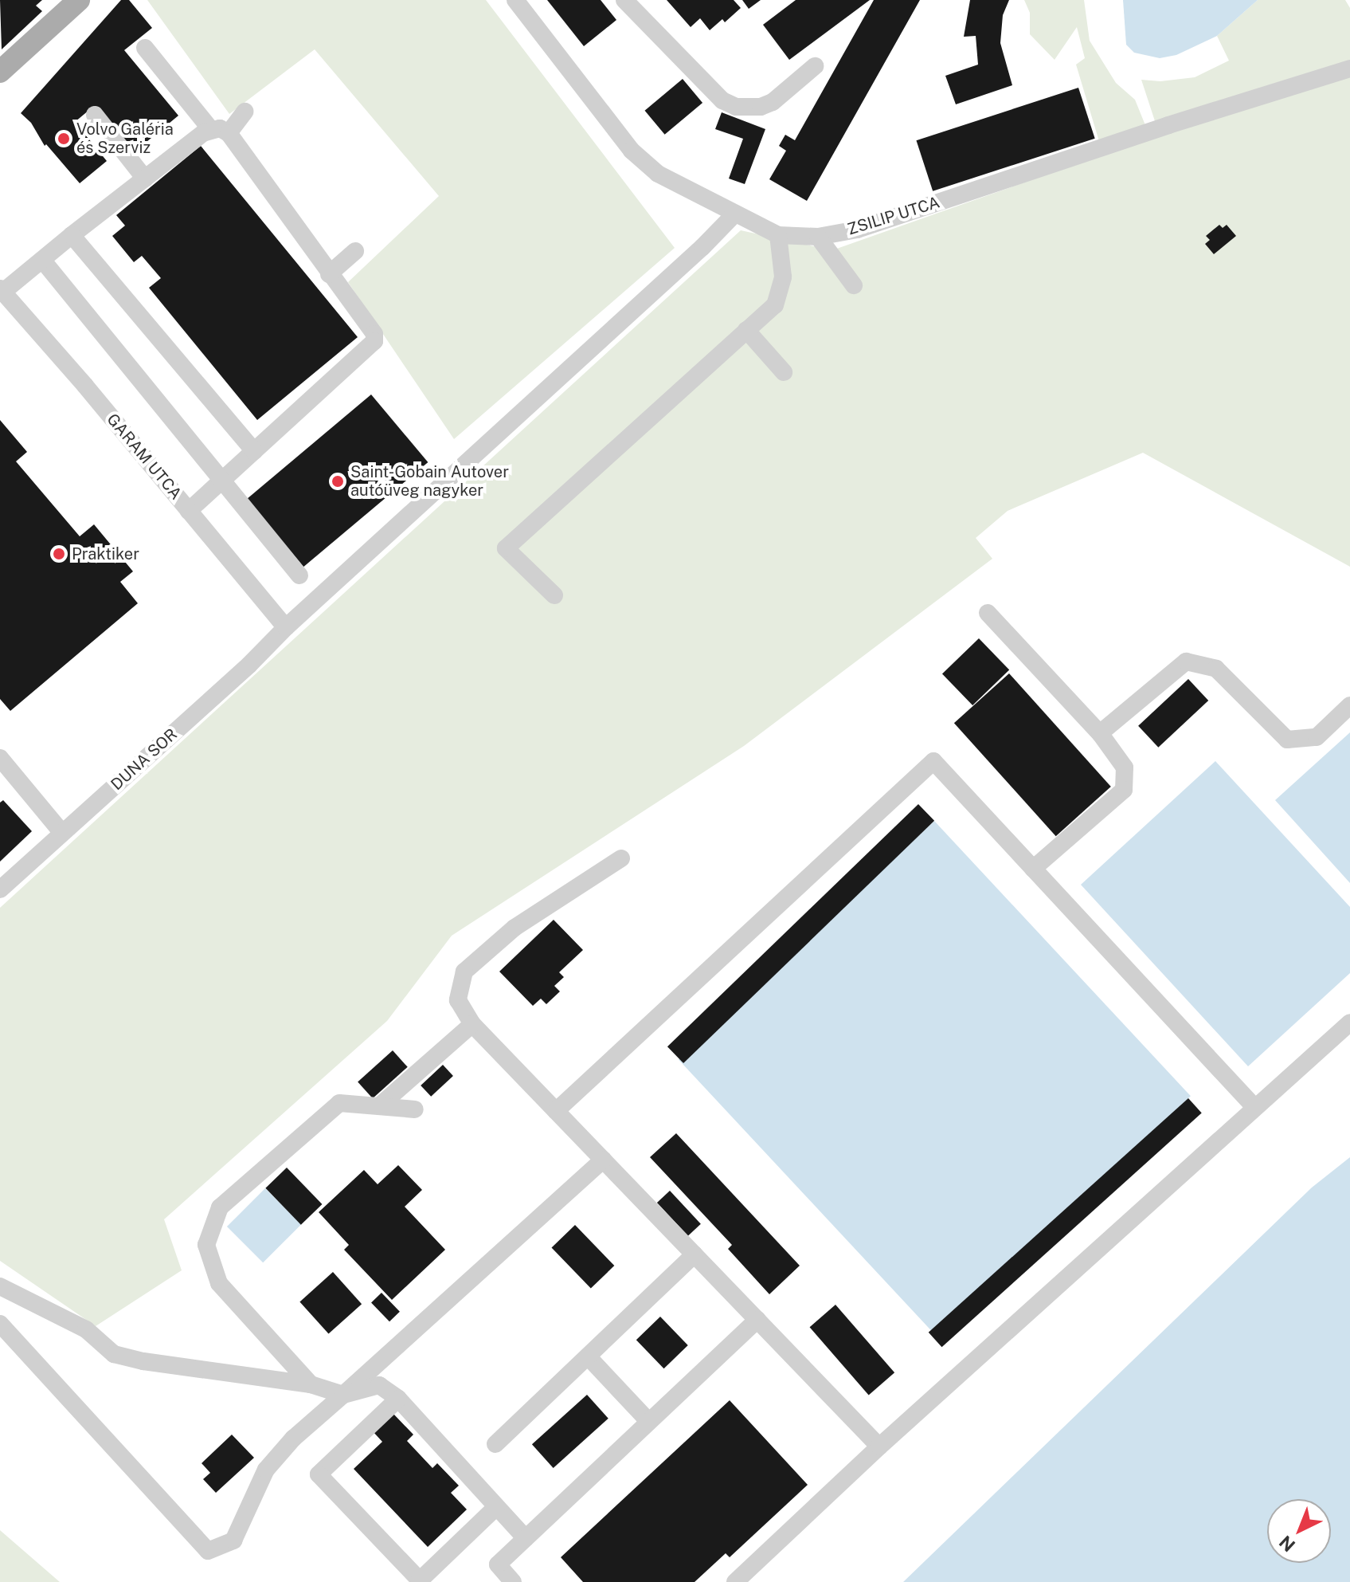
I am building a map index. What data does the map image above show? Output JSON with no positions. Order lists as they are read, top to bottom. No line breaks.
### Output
{"streets":{"street":["ZSILIP UTCA","GARAM UTCA","DUNA SOR"]},"crossings":[["ZSILIP UTCA","DUNA SOR"],["GARAM UTCA","DUNA SOR"]],"places":["Volvo Galéria és Szerviz","Saint-Gobain Autover autóüveg nagyker","Praktiker"],"north":"bottom left"}
